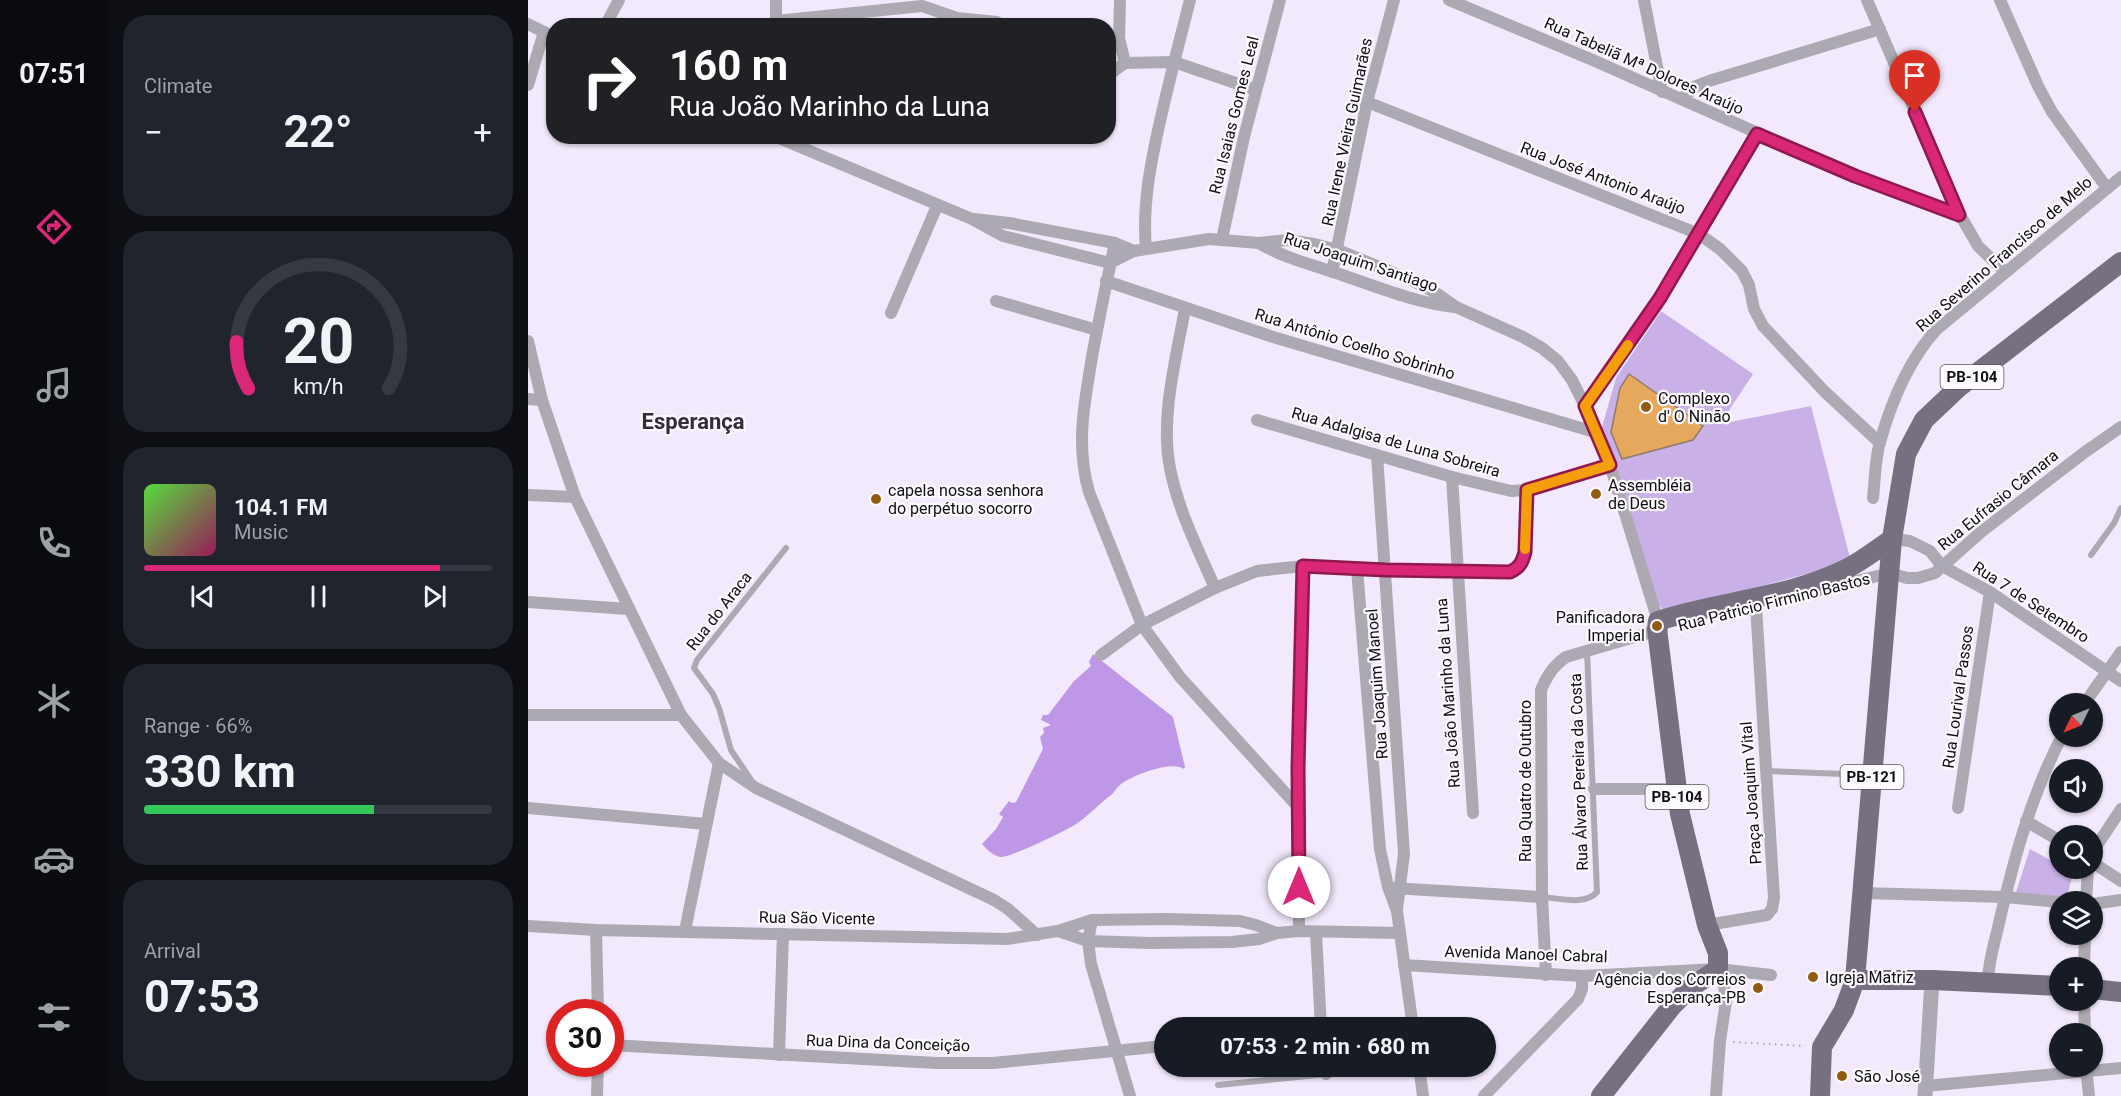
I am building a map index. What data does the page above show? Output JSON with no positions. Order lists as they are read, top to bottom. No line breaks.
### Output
{"streets":{"main road":["PB-104","Rua Patricio Firmino Bastos","PB-121"],"street":["Rua Tabeliã Mª Dolores Araújo","Rua Isaias Gomes Leal","Rua Irene Vieira Guimarães","Rua José Antonio Araújo","Rua Severino Francisco de Melo","Rua Joaquim Santiago","Rua Antônio Coelho Sobrinho","Rua Adalgisa de Luna Sobreira","Rua Eufrasio Câmara","Rua 7 de Setembro","Rua Joaquim Manoel","Rua João Marinho da Luna","Rua Lourival Passos","Rua Quatro de Outubro","Praça Joaquim Vital","Rua São Vicente","Avenida Manoel Cabral","Rua Dina da Conceição"],"lane":["Rua do Araca","Rua Álvaro Pereira da Costa"]},"crossings":[["Rua Isaias Gomes Leal","Rua Joaquim Santiago"],["Rua Irene Vieira Guimarães","Rua José Antonio Araújo"],["Rua Irene Vieira Guimarães","Rua Joaquim Santiago"],["Rua José Antonio Araújo","Rua Severino Francisco de Melo"],["Rua Joaquim Santiago","Rua Antônio Coelho Sobrinho"],["Rua Joaquim Santiago","PB-104"],["Rua Joaquim Santiago","Rua Patricio Firmino Bastos"],["Rua Joaquim Santiago","Rua Quatro de Outubro"],["PB-104","Rua Patricio Firmino Bastos"],["PB-104","Rua 7 de Setembro"],["PB-104","PB-121"],["PB-104","Rua Quatro de Outubro"],["PB-104","Praça Joaquim Vital"],["PB-104","Avenida Manoel Cabral"],["Rua Adalgisa de Luna Sobreira","Rua Joaquim Manoel"],["Rua Adalgisa de Luna Sobreira","Rua João Marinho da Luna"],["Rua Eufrasio Câmara","Rua Patricio Firmino Bastos"],["Rua Eufrasio Câmara","Rua 7 de Setembro"],["Rua Eufrasio Câmara","PB-121"],["Rua Patricio Firmino Bastos","Rua 7 de Setembro"],["Rua Patricio Firmino Bastos","PB-121"],["Rua Patricio Firmino Bastos","Rua Quatro de Outubro"],["Rua Patricio Firmino Bastos","Praça Joaquim Vital"],["Rua 7 de Setembro","Rua Lourival Passos"],["Rua 7 de Setembro","PB-121"],["Rua Joaquim Manoel","Rua São Vicente"],["Rua Joaquim Manoel","Avenida Manoel Cabral"],["Rua Álvaro Pereira da Costa","Rua Quatro de Outubro"],["Rua Quatro de Outubro","Avenida Manoel Cabral"]],"districts":["Esperança"],"places":["Complexo d' O Ninão","Assembléia de Deus","capela nossa senhora do perpétuo socorro","Panificadora Imperial","Igreja Matriz","Agência dos Correios Esperança-PB","São José"],"north":"bottom left","page":{"tabs":"07:51","tile":["Climate",["Range · 66%","330 km"],["Arrival","07:53"]],"turn":["160 m","Rua João Marinho da Luna"],"heat":["−","22°","+"],"song":["104.1 FM","Music"],"map_buttons":["+","−"],"limit":"30","trip":"07:53 · 2 min · 680 m","gauge":["20","km/h"]}}
